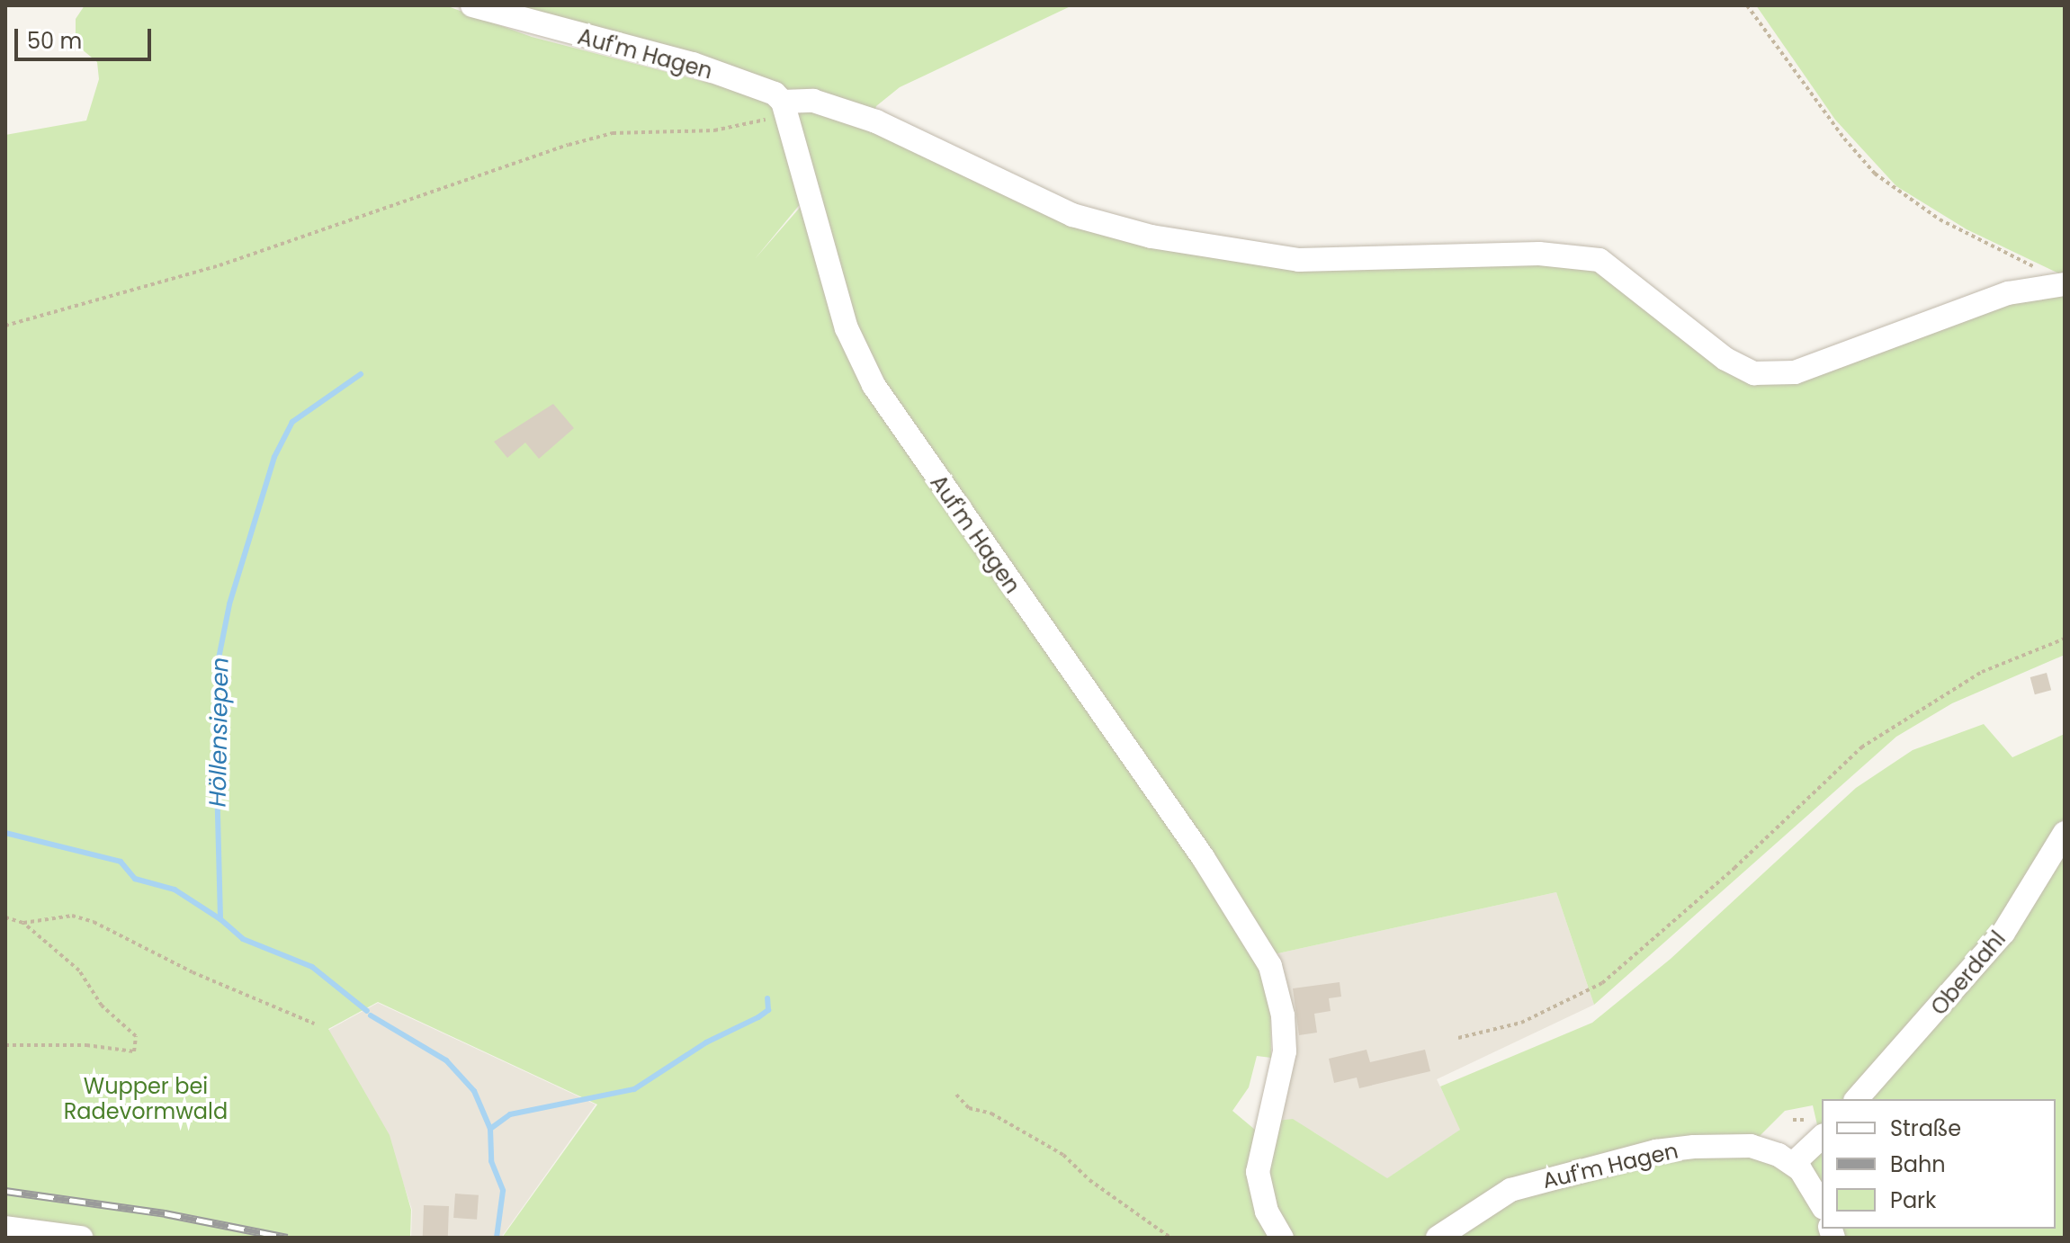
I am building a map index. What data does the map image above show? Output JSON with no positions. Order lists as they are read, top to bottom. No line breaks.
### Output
{"streets":{"street":["Auf'm Hagen","Oberdahl"]},"water":["Höllensiepen"],"parks":["Wupper bei Radevormwald"],"legend":["Straße","Bahn","Park"],"scale_bar":"50 m"}
